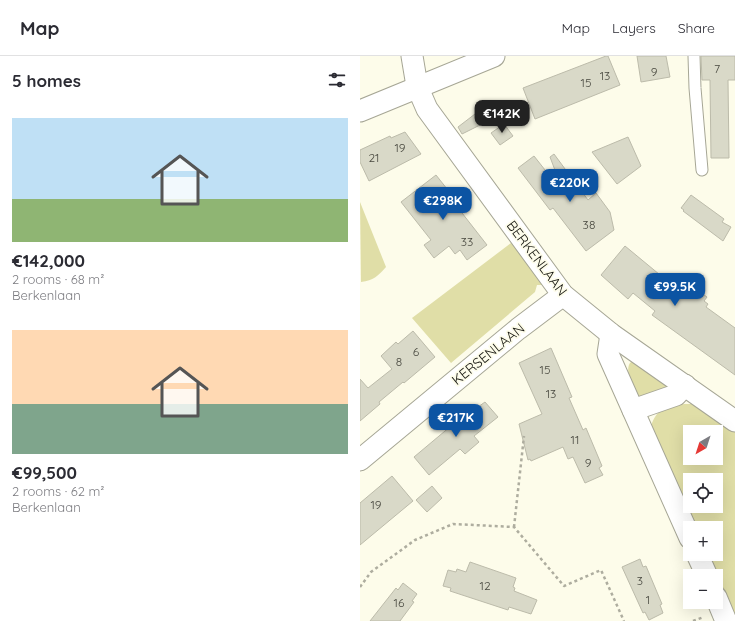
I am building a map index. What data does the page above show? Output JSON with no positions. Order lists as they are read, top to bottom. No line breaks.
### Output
{"streets":{"street":["BERKENLAAN","KERSENLAAN"]},"crossings":[["BERKENLAAN","KERSENLAAN"]],"house_numbers":["7","9","13","15","19","21","38","33","6","8","15","13","11","9","19","3","12","1","16"],"north":"bottom left","page":{"header":"Map","nav":["Map","Layers","Share"],"heading":"5 homes","price":["€142K","€220K","€298K","€99.5K","€217K"],"list":[{"name":"€142,000","note":"2 rooms · 68 m² · Berkenlaan"},{"name":"€99,500","note":"2 rooms · 62 m² · Berkenlaan"}],"map_buttons":["+","−"]}}
